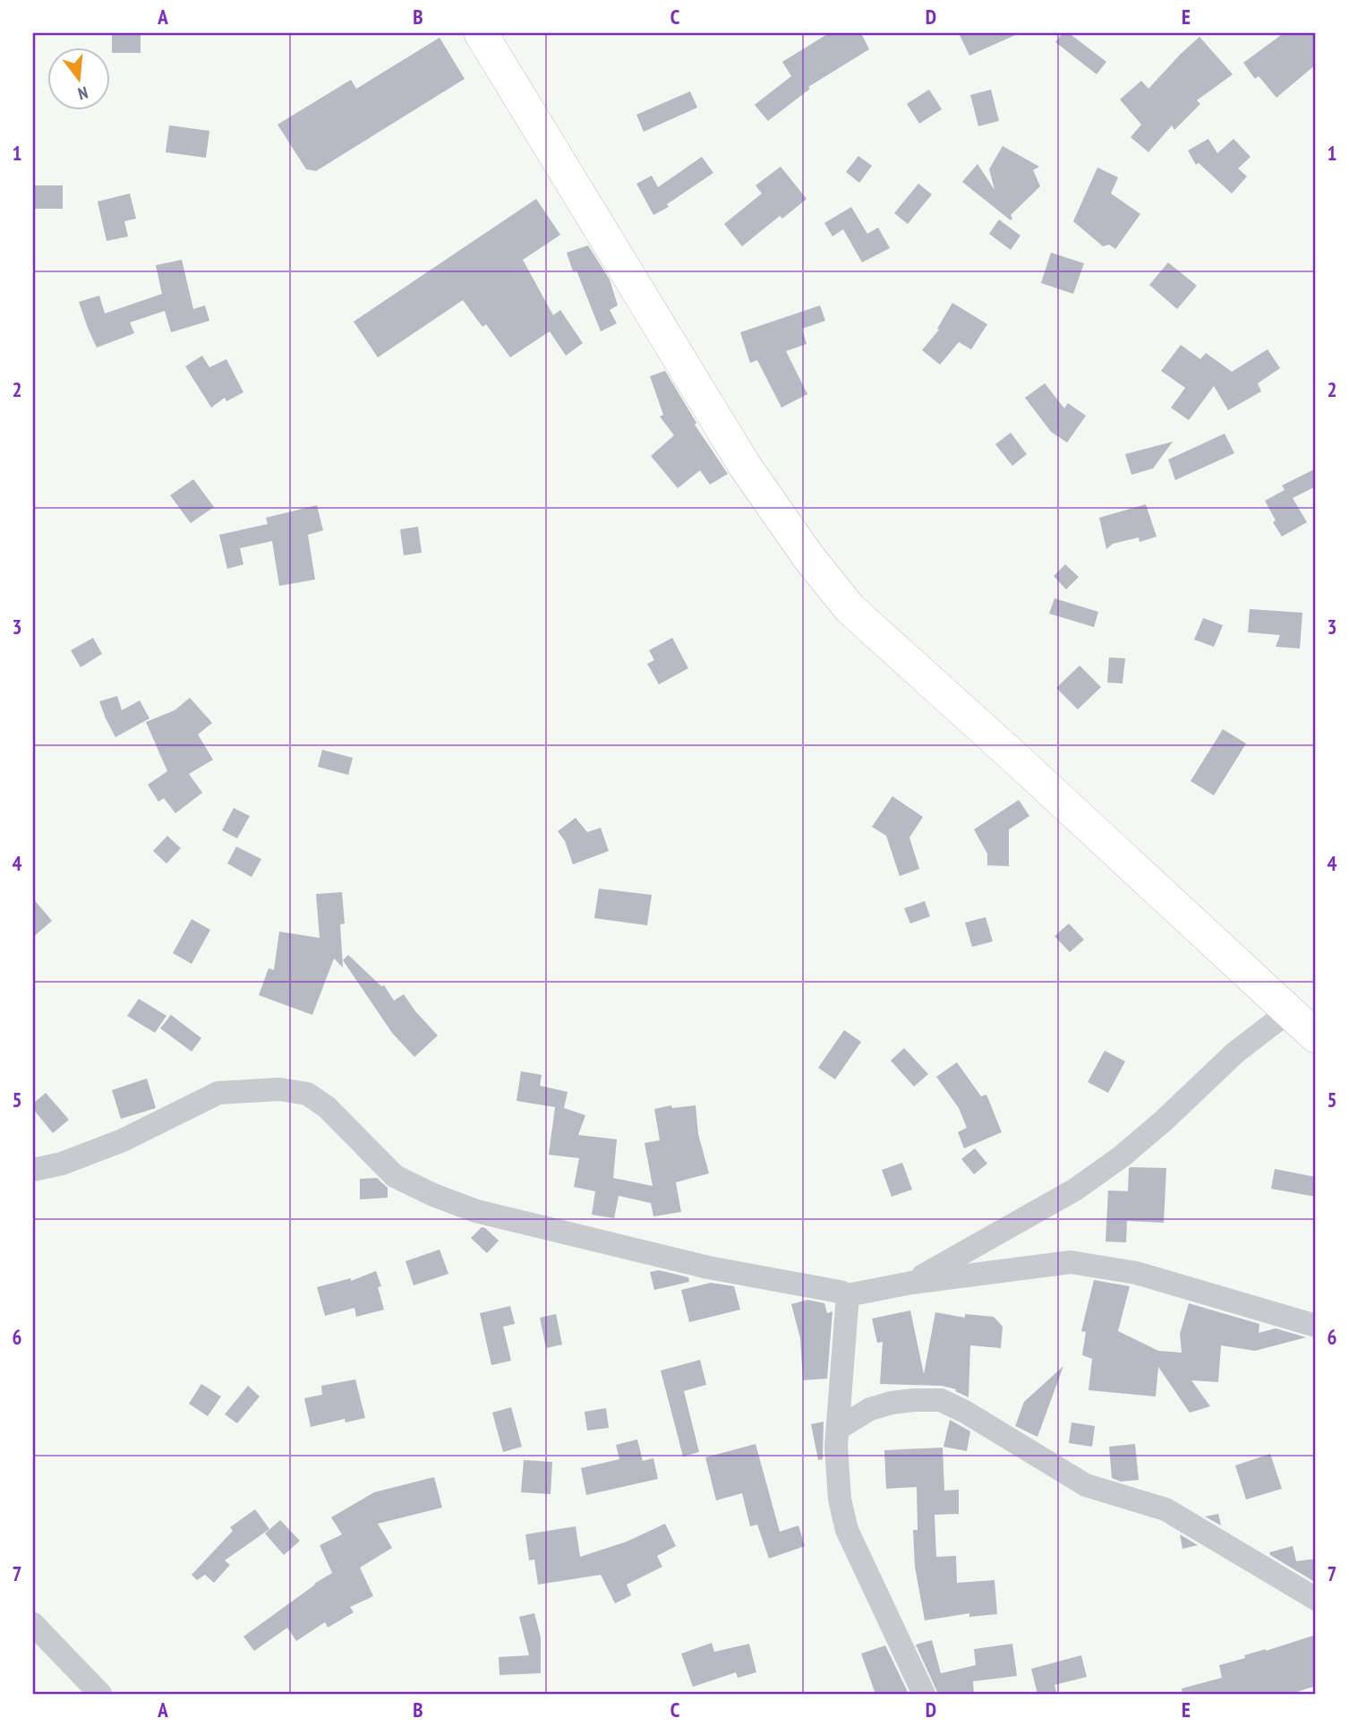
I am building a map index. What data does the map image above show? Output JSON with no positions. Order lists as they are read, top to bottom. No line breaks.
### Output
{"north":"bottom","grid":{"columns":["A","B","C","D","E"],"rows":["1","2","3","4","5","6","7"]}}
